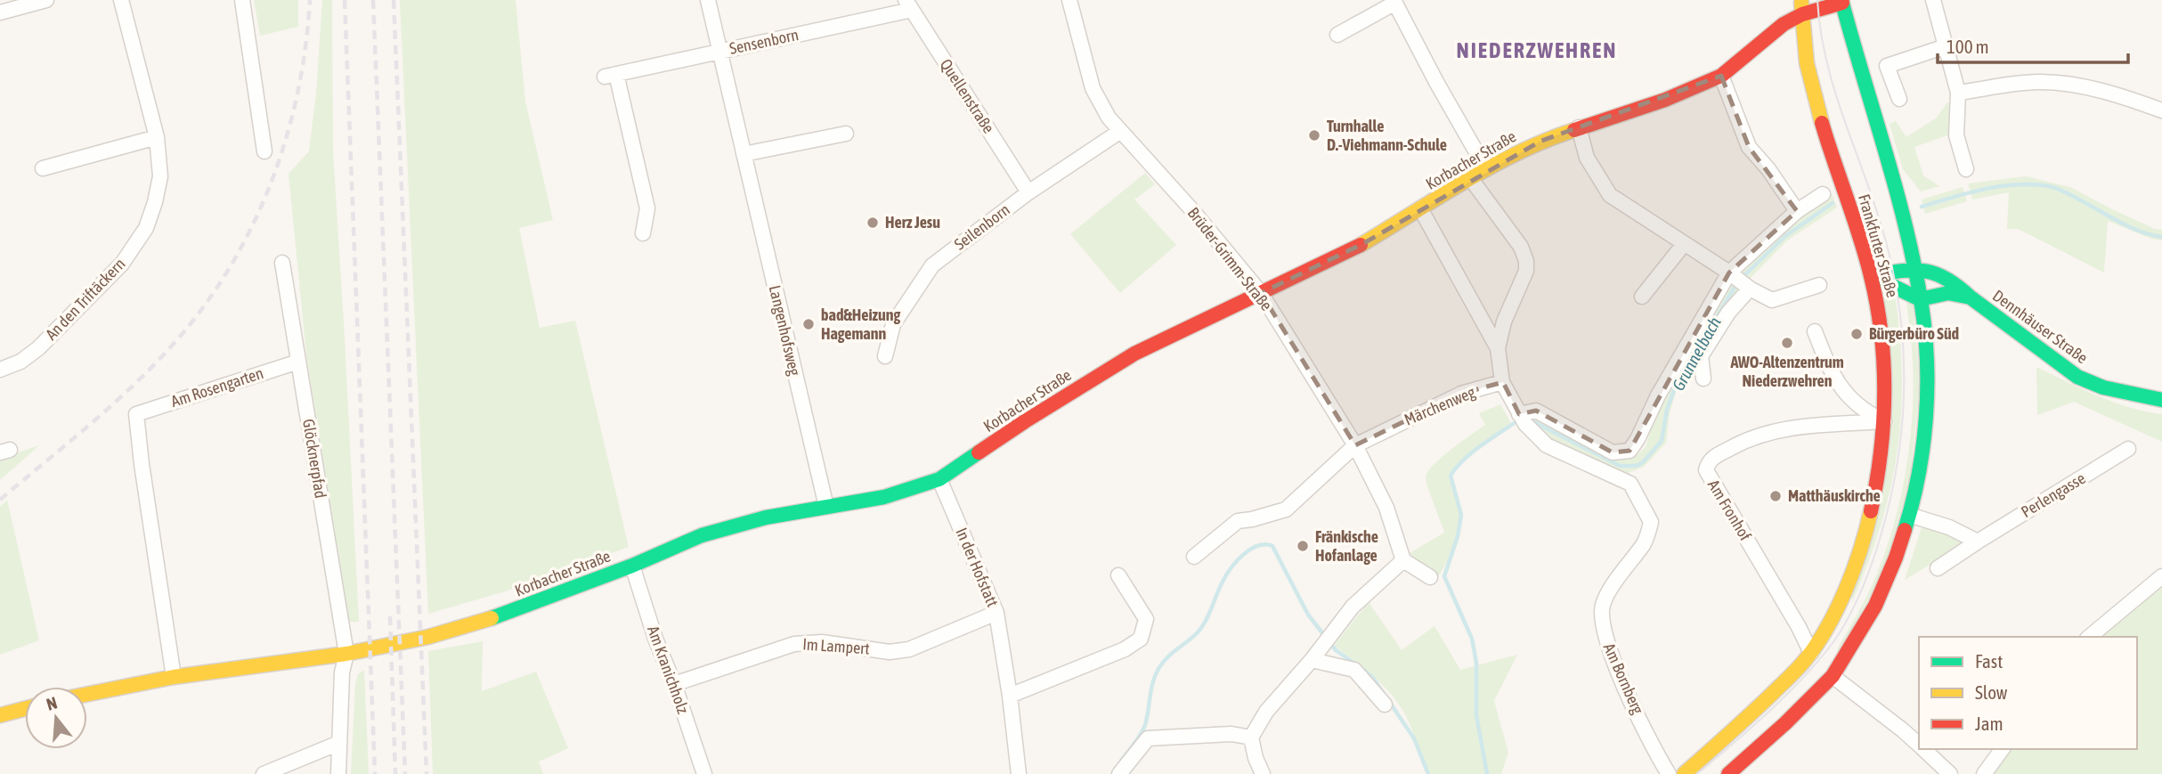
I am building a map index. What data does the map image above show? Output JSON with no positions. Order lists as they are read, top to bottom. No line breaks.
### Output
{"streets":{"street":["Sensenborn","Quellenstraße","Korbacher Straße","Seilenborn","Frankfurter Straße","Brüder-Grimm-Straße","An den Triftäckern","Dennhäuser Straße","Langenhofsweg","Am Rosengarten","Märchenweg","Glöcknerpfad","Perlengasse","Am Fronhof","In der Hofstatt","Im Lampert","Am Kranichholz","Am Bornberg"]},"crossings":[["Sensenborn","Quellenstraße"],["Sensenborn","Langenhofsweg"],["Quellenstraße","Seilenborn"],["Korbacher Straße","Frankfurter Straße"],["Korbacher Straße","Brüder-Grimm-Straße"],["Korbacher Straße","Langenhofsweg"],["Korbacher Straße","Am Rosengarten"],["Korbacher Straße","Glöcknerpfad"],["Korbacher Straße","In der Hofstatt"],["Korbacher Straße","Am Kranichholz"],["Seilenborn","Brüder-Grimm-Straße"],["Frankfurter Straße","Dennhäuser Straße"],["Frankfurter Straße","Am Fronhof"],["Brüder-Grimm-Straße","Märchenweg"],["Am Rosengarten","Glöcknerpfad"],["In der Hofstatt","Im Lampert"],["Im Lampert","Am Kranichholz"]],"districts":["NIEDERZWEHREN"],"water":["Grunnelbach"],"places":["Turnhalle D.-Viehmann-Schule","Herz Jesu","bad&Heizung Hagemann","Bürgerbüro Süd","AWO-Altenzentrum Niederzwehren","Matthäuskirche","Fränkische Hofanlage"],"legend":["Fast","Slow","Jam"],"scale_bar":"100 m","north":"top"}
